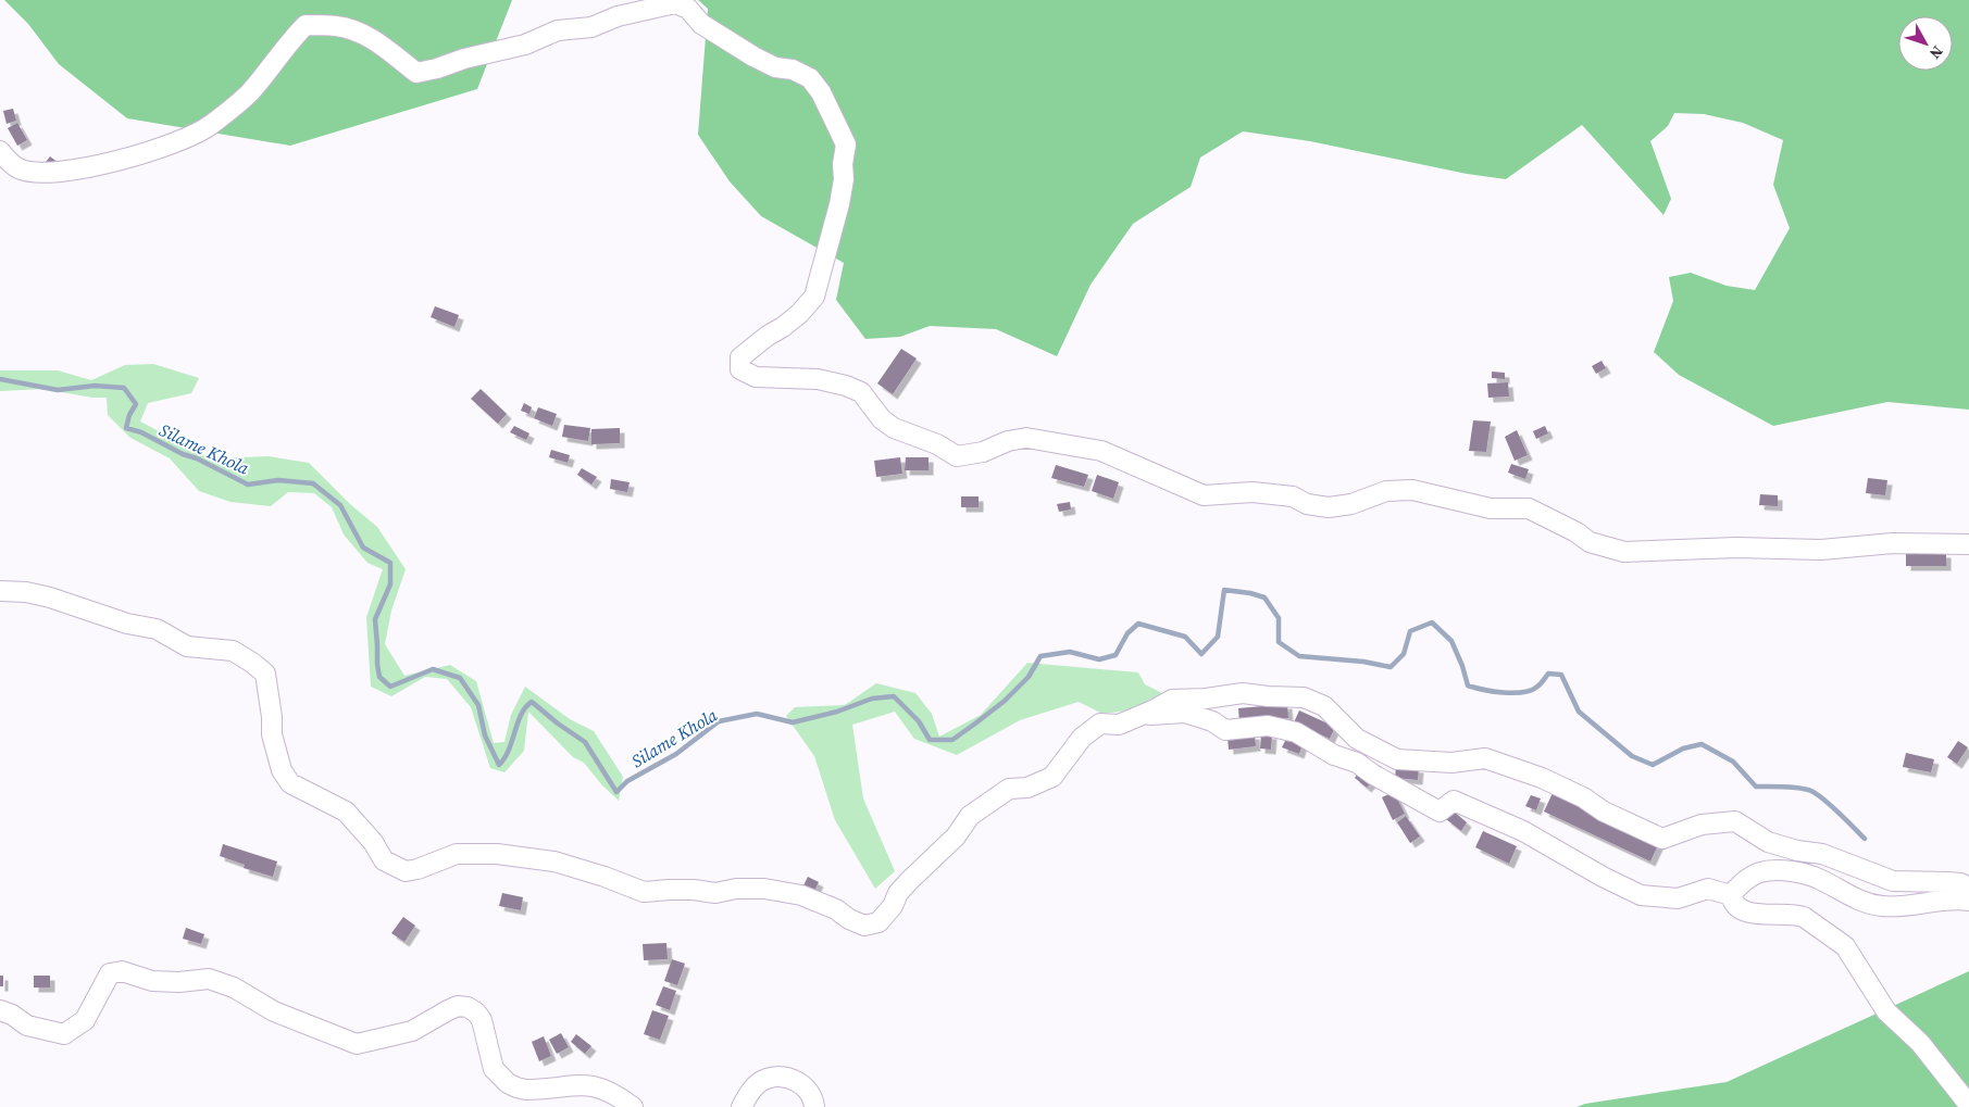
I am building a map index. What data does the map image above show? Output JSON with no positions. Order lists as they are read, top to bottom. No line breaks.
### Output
{"water":["Silame Khola"],"north":"bottom right"}
